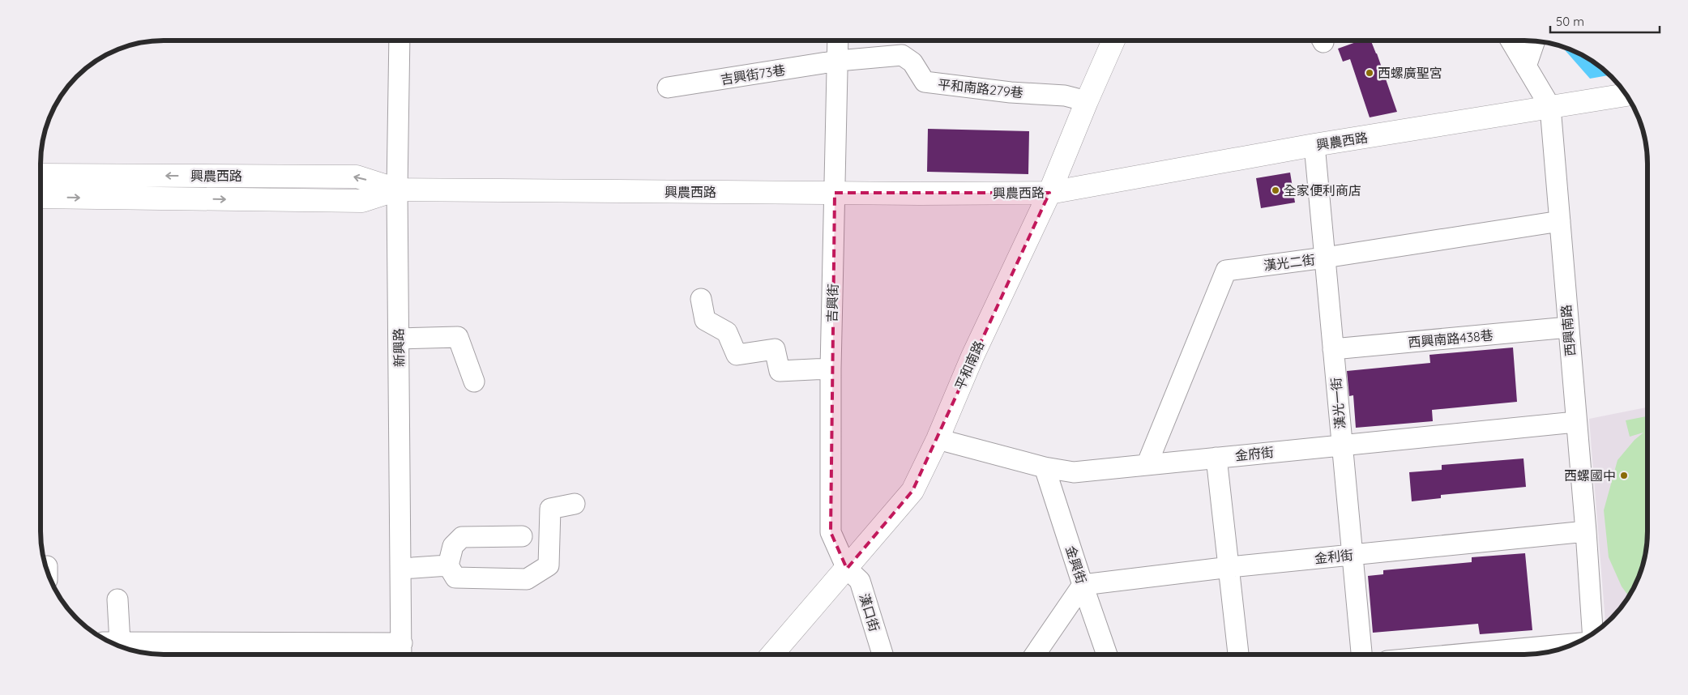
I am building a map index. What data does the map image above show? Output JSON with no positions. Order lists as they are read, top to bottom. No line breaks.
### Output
{"streets":{"main road":["興農西路","平和南路"],"street":["吉興街73巷","平和南路279巷","漢光二街","吉興街","西興南路","西興南路438巷","新興路","漢光一街","金府街","金利街","金興街","漢口街"]},"crossings":[["吉興街73巷","平和南路279巷"],["吉興街73巷","吉興街"],["平和南路279巷","吉興街"],["平和南路279巷","平和南路"],["興農西路","吉興街"],["興農西路","西興南路"],["興農西路","新興路"],["興農西路","平和南路"],["興農西路","漢光一街"],["漢光二街","西興南路"],["漢光二街","漢光一街"],["漢光二街","金府街"],["吉興街","平和南路"],["吉興街","漢口街"],["西興南路","西興南路438巷"],["西興南路","金府街"],["西興南路","金利街"],["西興南路438巷","漢光一街"],["平和南路","金府街"],["平和南路","漢口街"],["漢光一街","金府街"],["漢光一街","金利街"],["金府街","金興街"],["金利街","金興街"]],"places":["西螺廣聖宮","全家便利商店","西螺國中"],"scale_bar":"50 m"}
